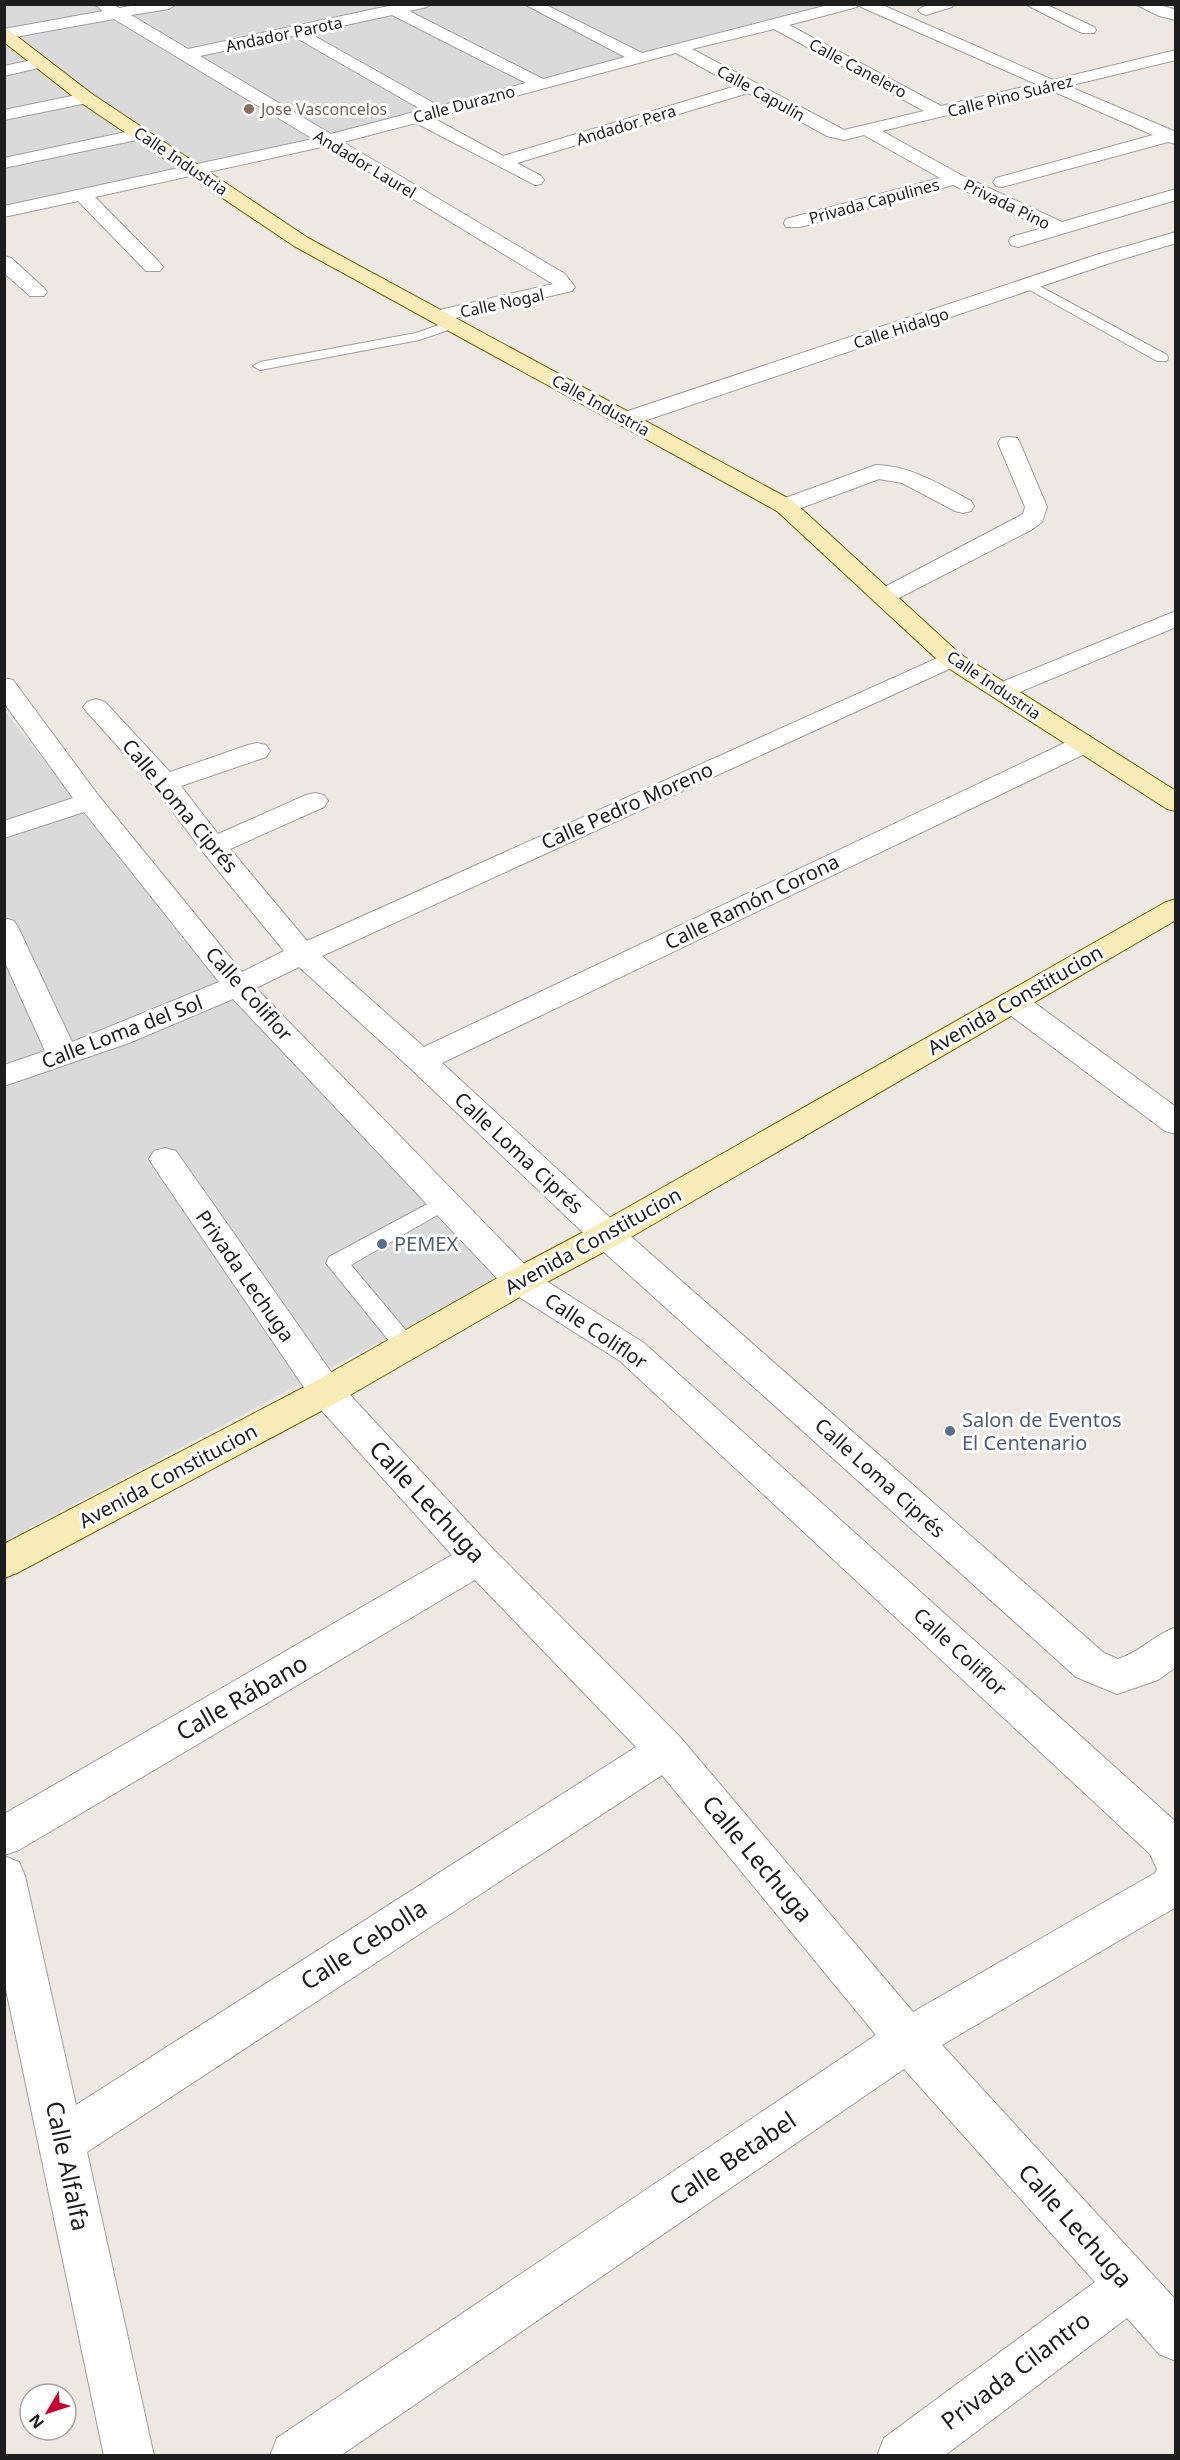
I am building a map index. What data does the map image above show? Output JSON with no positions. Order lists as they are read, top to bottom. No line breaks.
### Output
{"streets":{"street":["Andador Parota","Calle Canelero","Calle Capulín","Calle Pino Suárez","Calle Durazno","Andador Pera","Calle Industria","Andador Laurel","Privada Capulines","Privada Pino","Calle Nogal","Calle Hidalgo","Calle Loma Ciprés","Calle Pedro Moreno","Calle Ramón Corona","Calle Coliflor","Avenida Constitucion","Calle Loma del Sol","Privada Lechuga","Calle Lechuga","Calle Rábano","Calle Cebolla","Calle Betabel","Calle Alfalfa","Privada Cilantro"]},"crossings":[["Andador Parota","Andador Laurel"],["Calle Canelero","Calle Pino Suárez"],["Calle Canelero","Calle Durazno"],["Calle Capulín","Calle Pino Suárez"],["Calle Capulín","Calle Durazno"],["Calle Capulín","Andador Pera"],["Calle Pino Suárez","Privada Pino"],["Calle Durazno","Calle Industria"],["Calle Durazno","Andador Laurel"],["Calle Industria","Calle Nogal"],["Calle Industria","Calle Hidalgo"],["Calle Industria","Calle Pedro Moreno"],["Calle Industria","Calle Ramón Corona"],["Andador Laurel","Calle Nogal"],["Privada Capulines","Privada Pino"],["Calle Loma Ciprés","Calle Pedro Moreno"],["Calle Loma Ciprés","Calle Ramón Corona"],["Calle Loma Ciprés","Avenida Constitucion"],["Calle Loma Ciprés","Calle Loma del Sol"],["Calle Pedro Moreno","Calle Loma del Sol"],["Calle Coliflor","Avenida Constitucion"],["Calle Coliflor","Calle Loma del Sol"],["Avenida Constitucion","Privada Lechuga"],["Avenida Constitucion","Calle Lechuga"],["Privada Lechuga","Calle Lechuga"],["Calle Lechuga","Calle Rábano"],["Calle Lechuga","Calle Cebolla"],["Calle Lechuga","Calle Betabel"],["Calle Lechuga","Privada Cilantro"],["Calle Cebolla","Calle Alfalfa"]],"places":["Jose Vasconcelos","PEMEX","Salon de Eventos El Centenario"],"north":"bottom left"}
